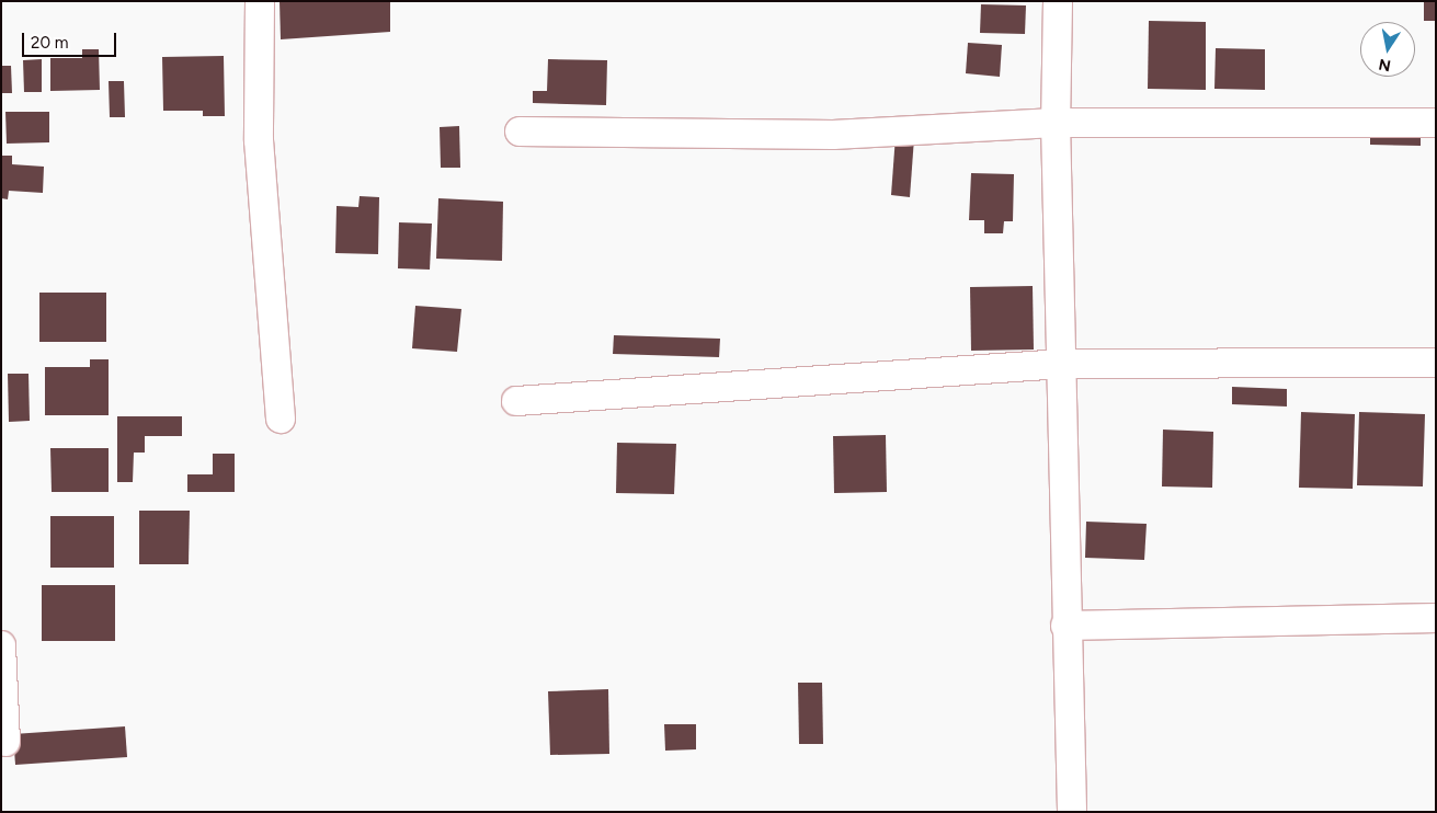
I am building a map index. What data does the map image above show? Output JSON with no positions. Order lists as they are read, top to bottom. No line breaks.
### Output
{"scale_bar":"20 m","north":"bottom"}
